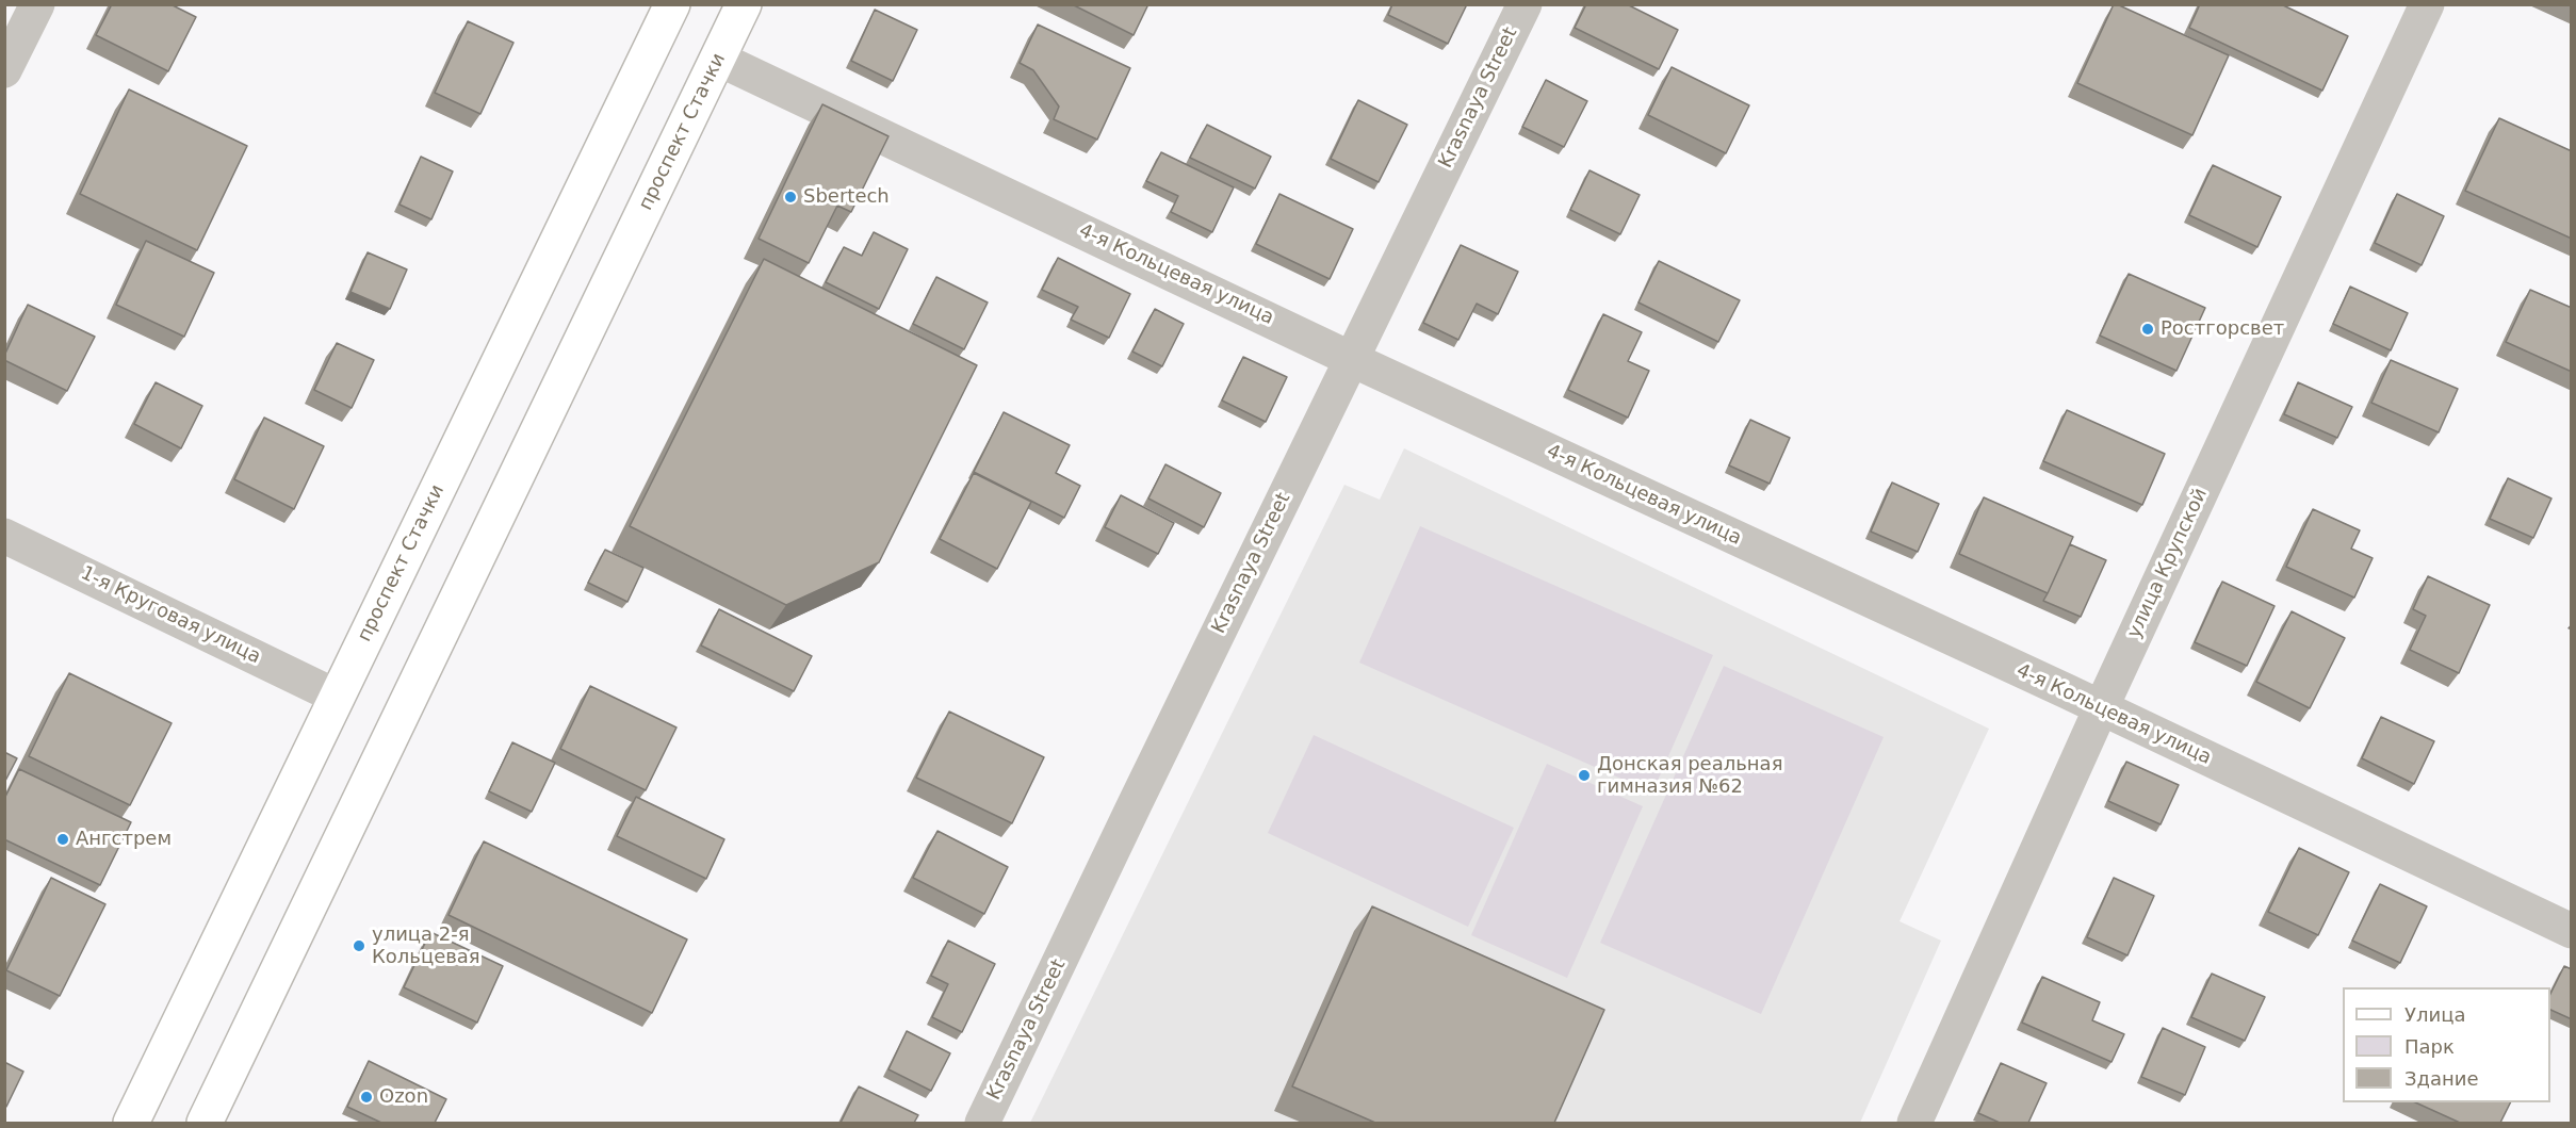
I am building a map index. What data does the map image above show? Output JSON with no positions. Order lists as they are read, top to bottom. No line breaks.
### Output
{"streets":{"main road":["проспект Стачки"],"street":["Krasnaya Street","4-я Кольцевая улица","улица Крупской","1-я Круговая улица"]},"crossings":[["Krasnaya Street","4-я Кольцевая улица"],["проспект Стачки","4-я Кольцевая улица"],["проспект Стачки","1-я Круговая улица"],["4-я Кольцевая улица","улица Крупской"]],"places":["Sbertech","Ростгорсвет","Донская реальная гимназия №62","Ангстрем","улица 2-я Кольцевая","Ozon"],"legend":["Улица","Парк","Здание"]}
